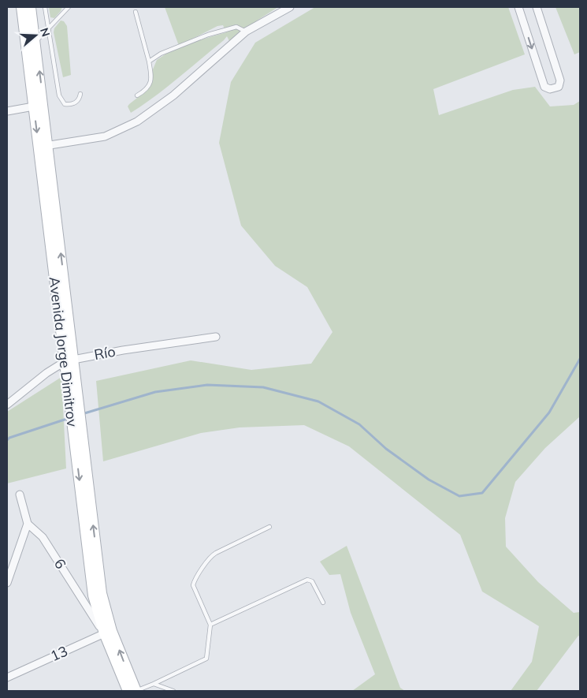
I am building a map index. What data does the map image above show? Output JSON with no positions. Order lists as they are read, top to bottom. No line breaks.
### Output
{"streets":{"main road":["Avenida Jorge Dimitrov"],"street":["Río","6","13"]},"crossings":[["Avenida Jorge Dimitrov","Río"],["Avenida Jorge Dimitrov","6"],["Avenida Jorge Dimitrov","13"],["6","13"]],"north":"right"}
